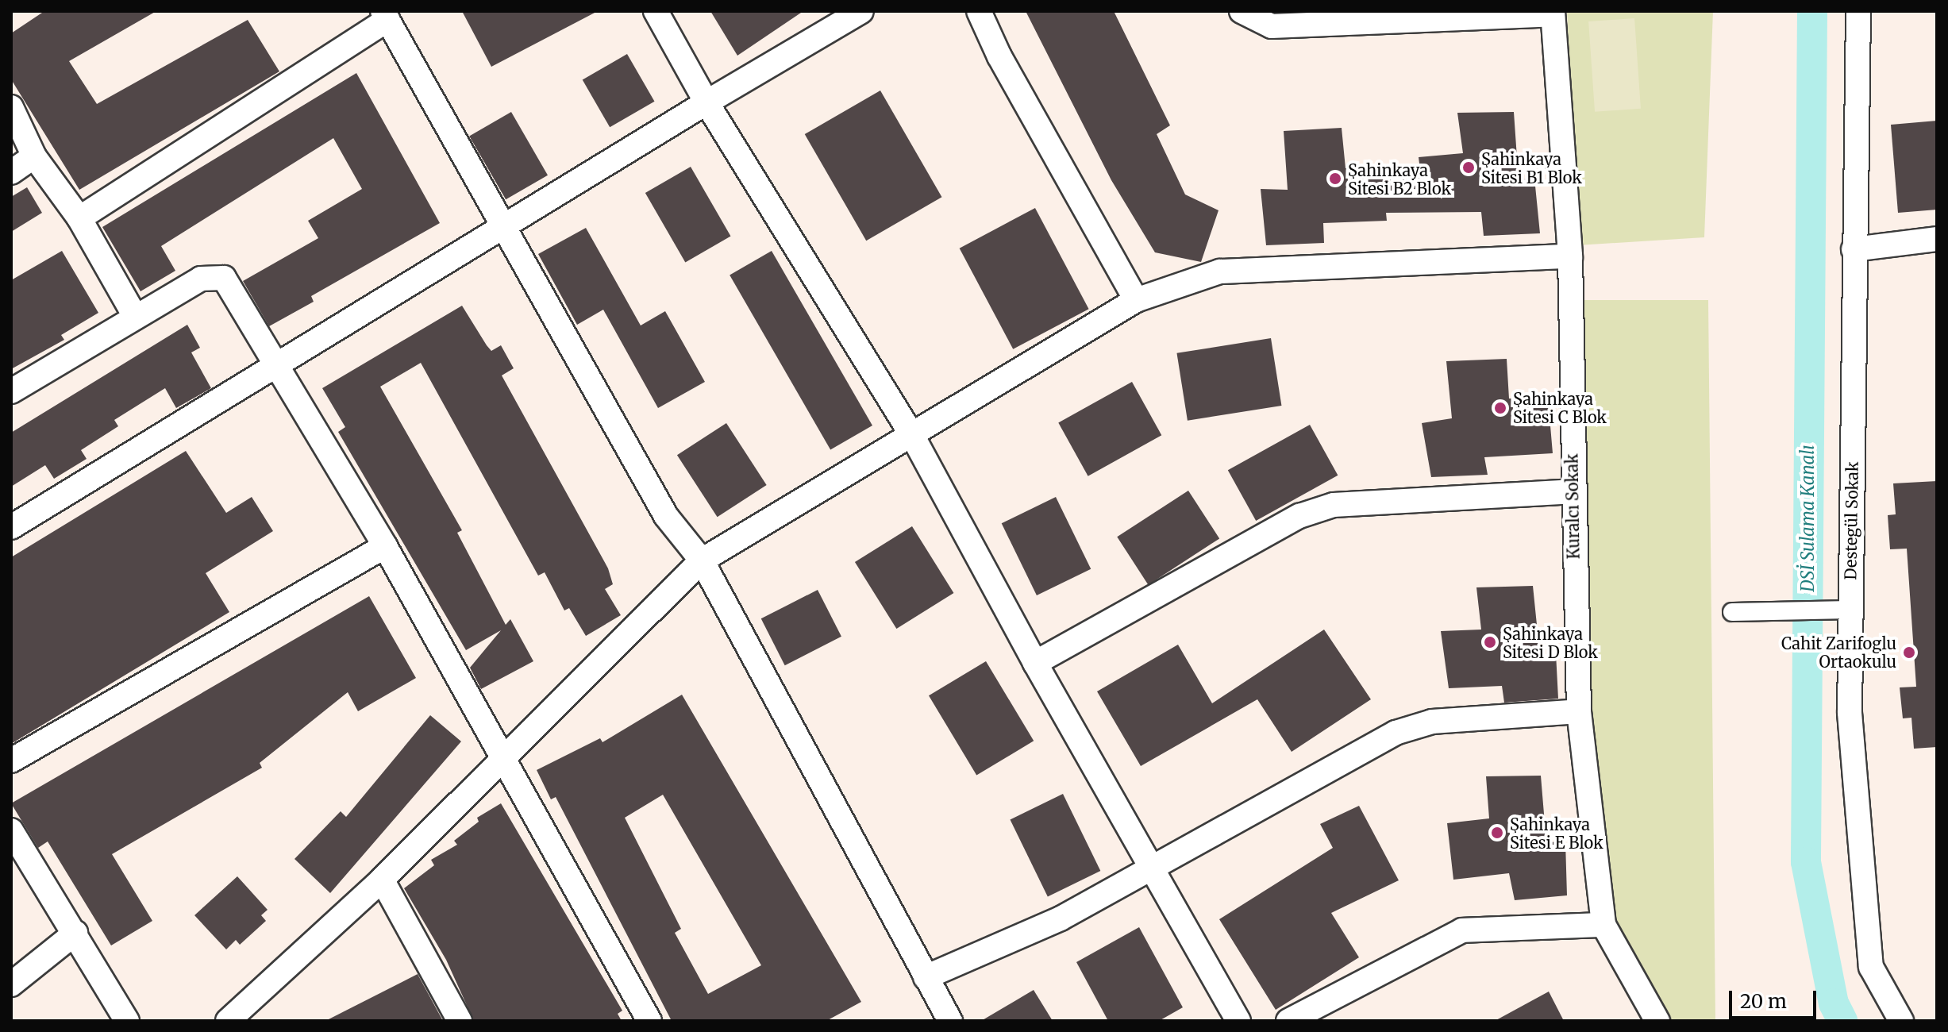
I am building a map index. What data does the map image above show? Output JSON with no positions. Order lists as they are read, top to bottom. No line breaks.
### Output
{"streets":{"street":["Kuralcı Sokak","Destegül Sokak"]},"water":["DSİ Sulama Kanalı"],"places":["Şahinkaya Sitesi B1 Blok","Şahinkaya Sitesi B2 Blok","Şahinkaya Sitesi C Blok","Şahinkaya Sitesi D Blok","Cahit Zarifoglu Ortaokulu","Şahinkaya Sitesi E Blok"],"scale_bar":"20 m"}
